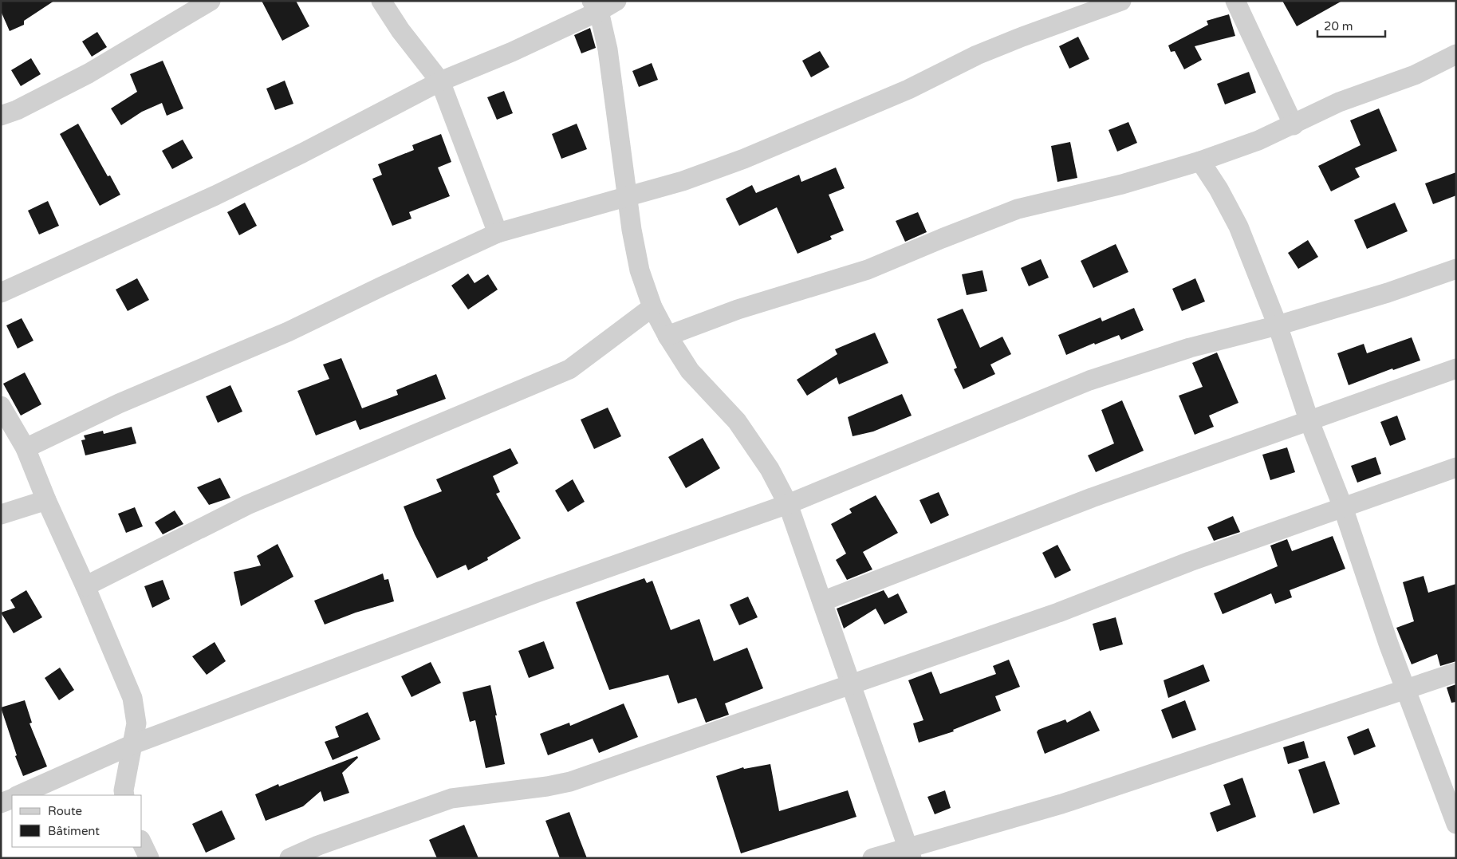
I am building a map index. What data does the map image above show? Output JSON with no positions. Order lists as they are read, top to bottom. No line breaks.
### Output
{"legend":["Route","Bâtiment"],"scale_bar":"20 m"}
